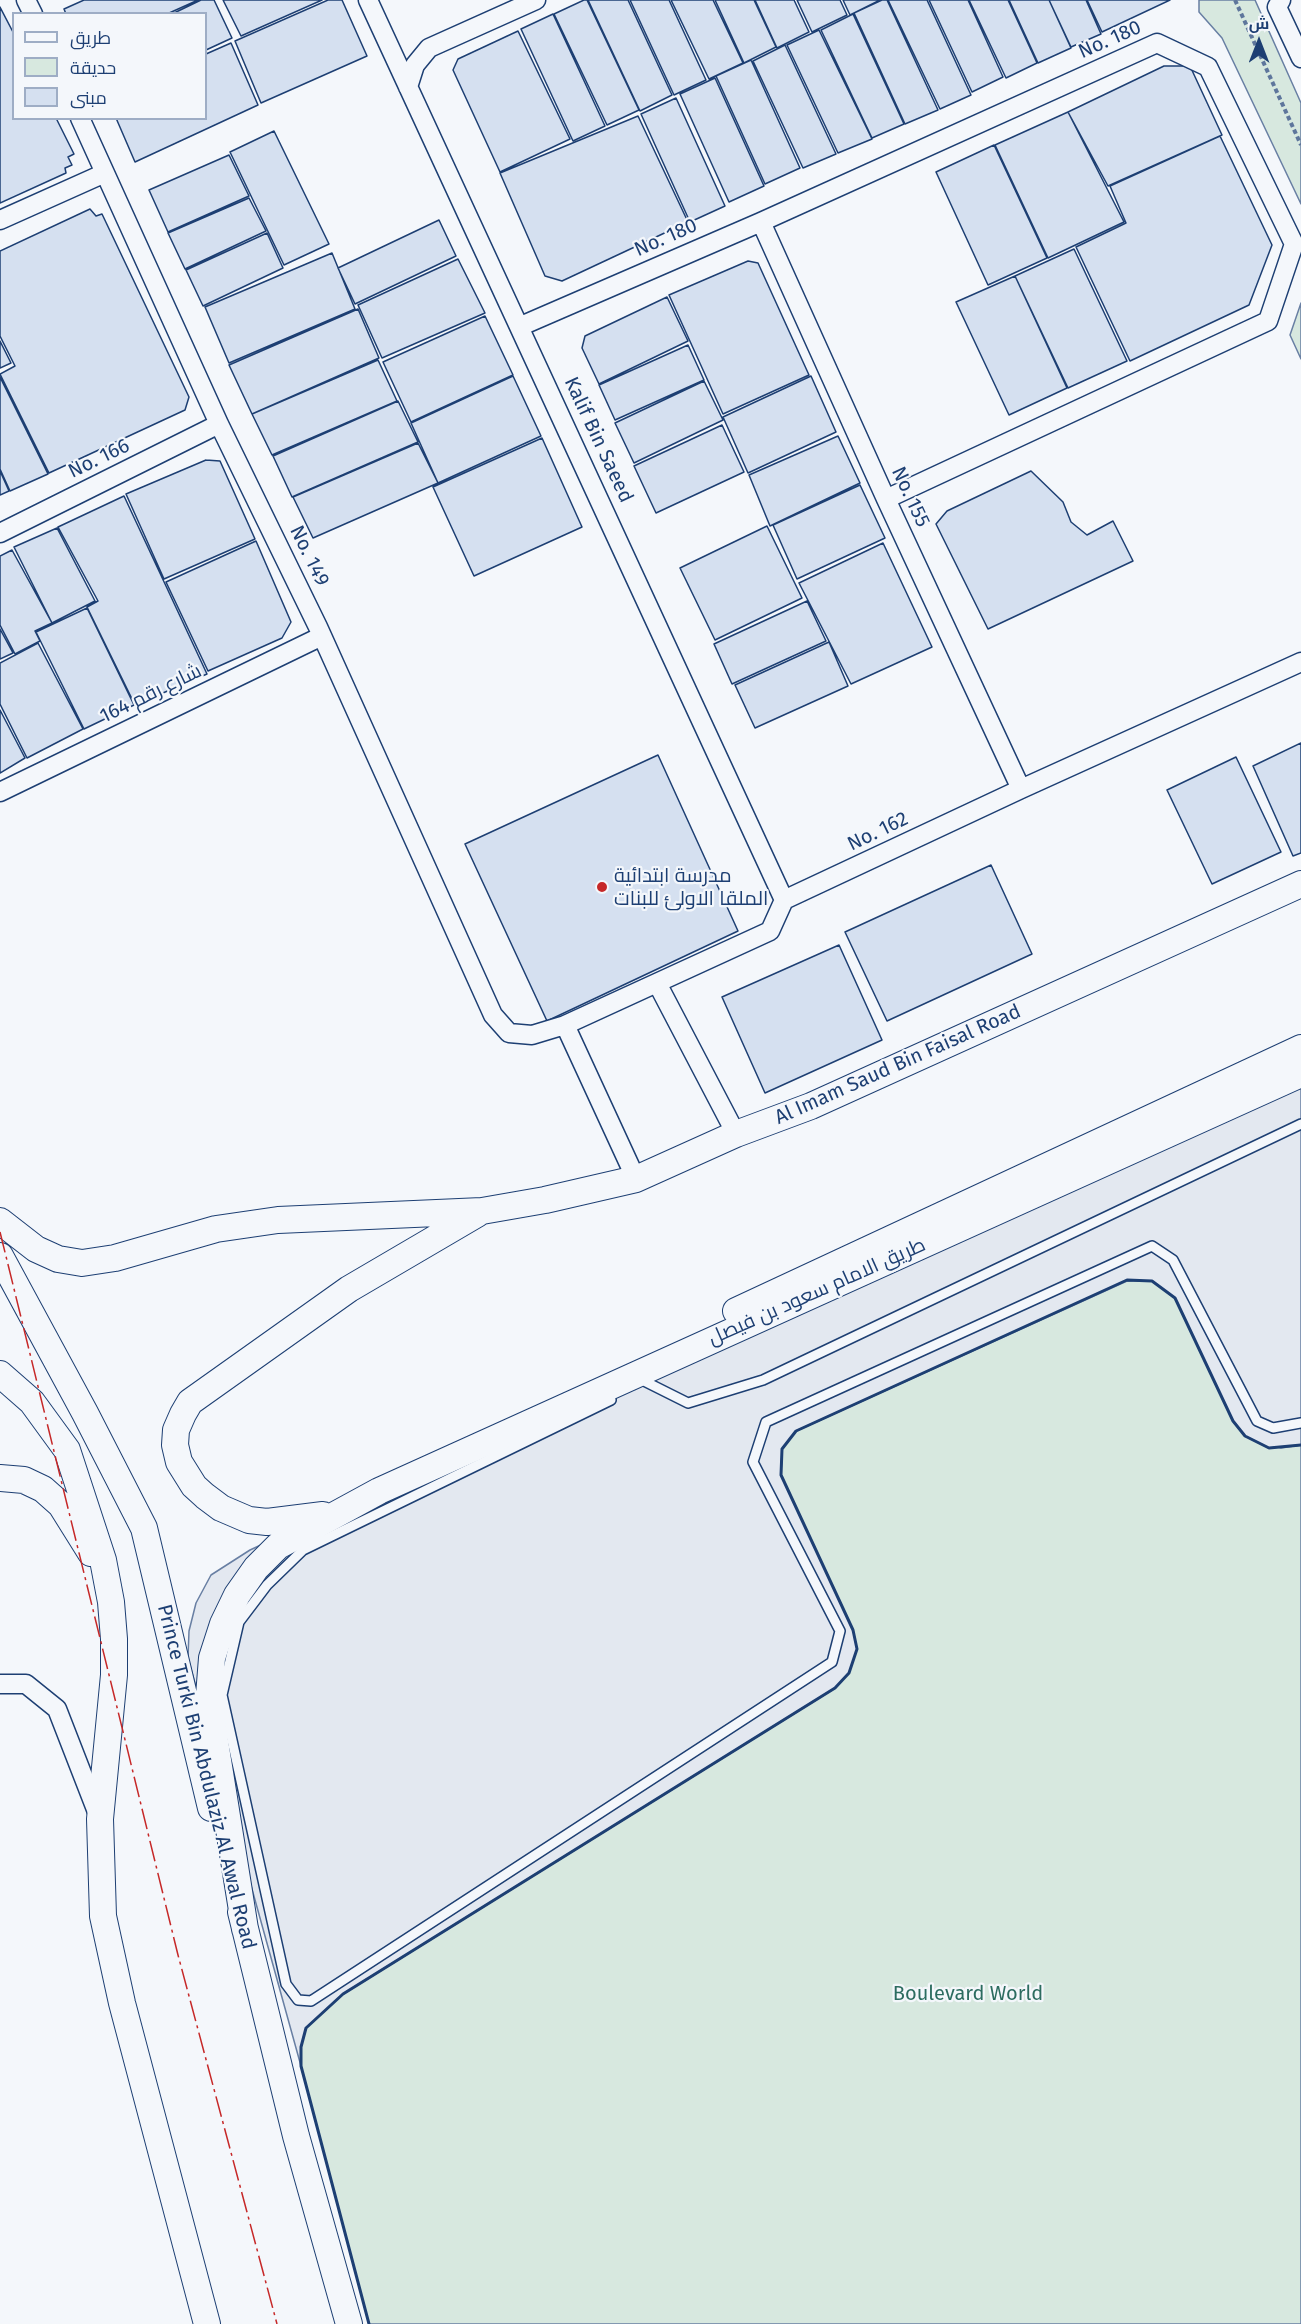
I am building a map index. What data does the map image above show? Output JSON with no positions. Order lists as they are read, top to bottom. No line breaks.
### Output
{"streets":{"main road":["Al Imam Saud Bin Faisal Road","طريق الامام سعود بن فيصل","Prince Turki Bin Abdulaziz Al Awal Road"],"street":["No. 180","Kalif Bin Saeed","No. 166","No. 155","No. 149","شارع رقم 164","No. 162"]},"crossings":[["No. 180","Kalif Bin Saeed"],["No. 180","No. 155"],["Kalif Bin Saeed","No. 162"],["No. 166","No. 149"],["No. 155","No. 162"],["No. 149","شارع رقم 164"]],"parks":["Boulevard World"],"places":["مدرسة ابتدائية الملقا الاولئ للبنات"],"legend":["طريق","حديقة","مبنى"],"north":"top"}
